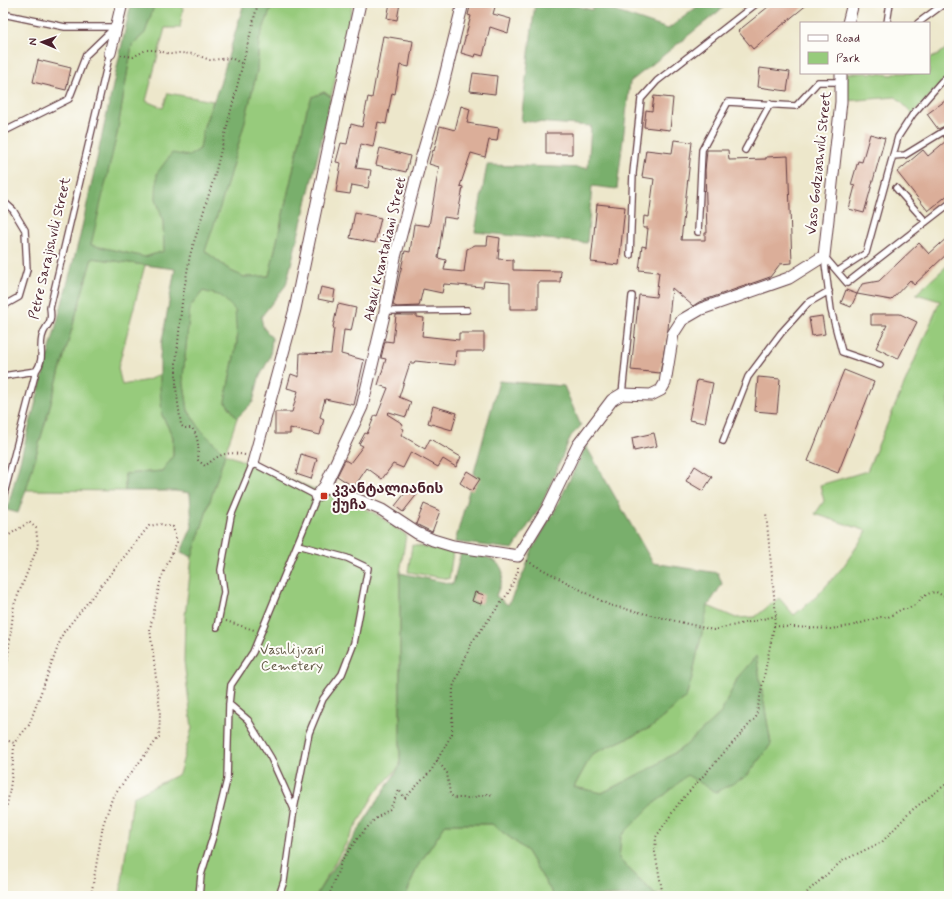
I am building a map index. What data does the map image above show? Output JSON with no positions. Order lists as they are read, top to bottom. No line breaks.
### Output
{"streets":{"street":["Vaso Godziashvili Street","Petre Sarajishvili Street","Akaki Kvantaliani Street"]},"parks":["Vashlijvari Cemetery"],"places":{"transit":["კვანტალიანის ქუჩა"]},"legend":["Road","Park"],"north":"left"}
